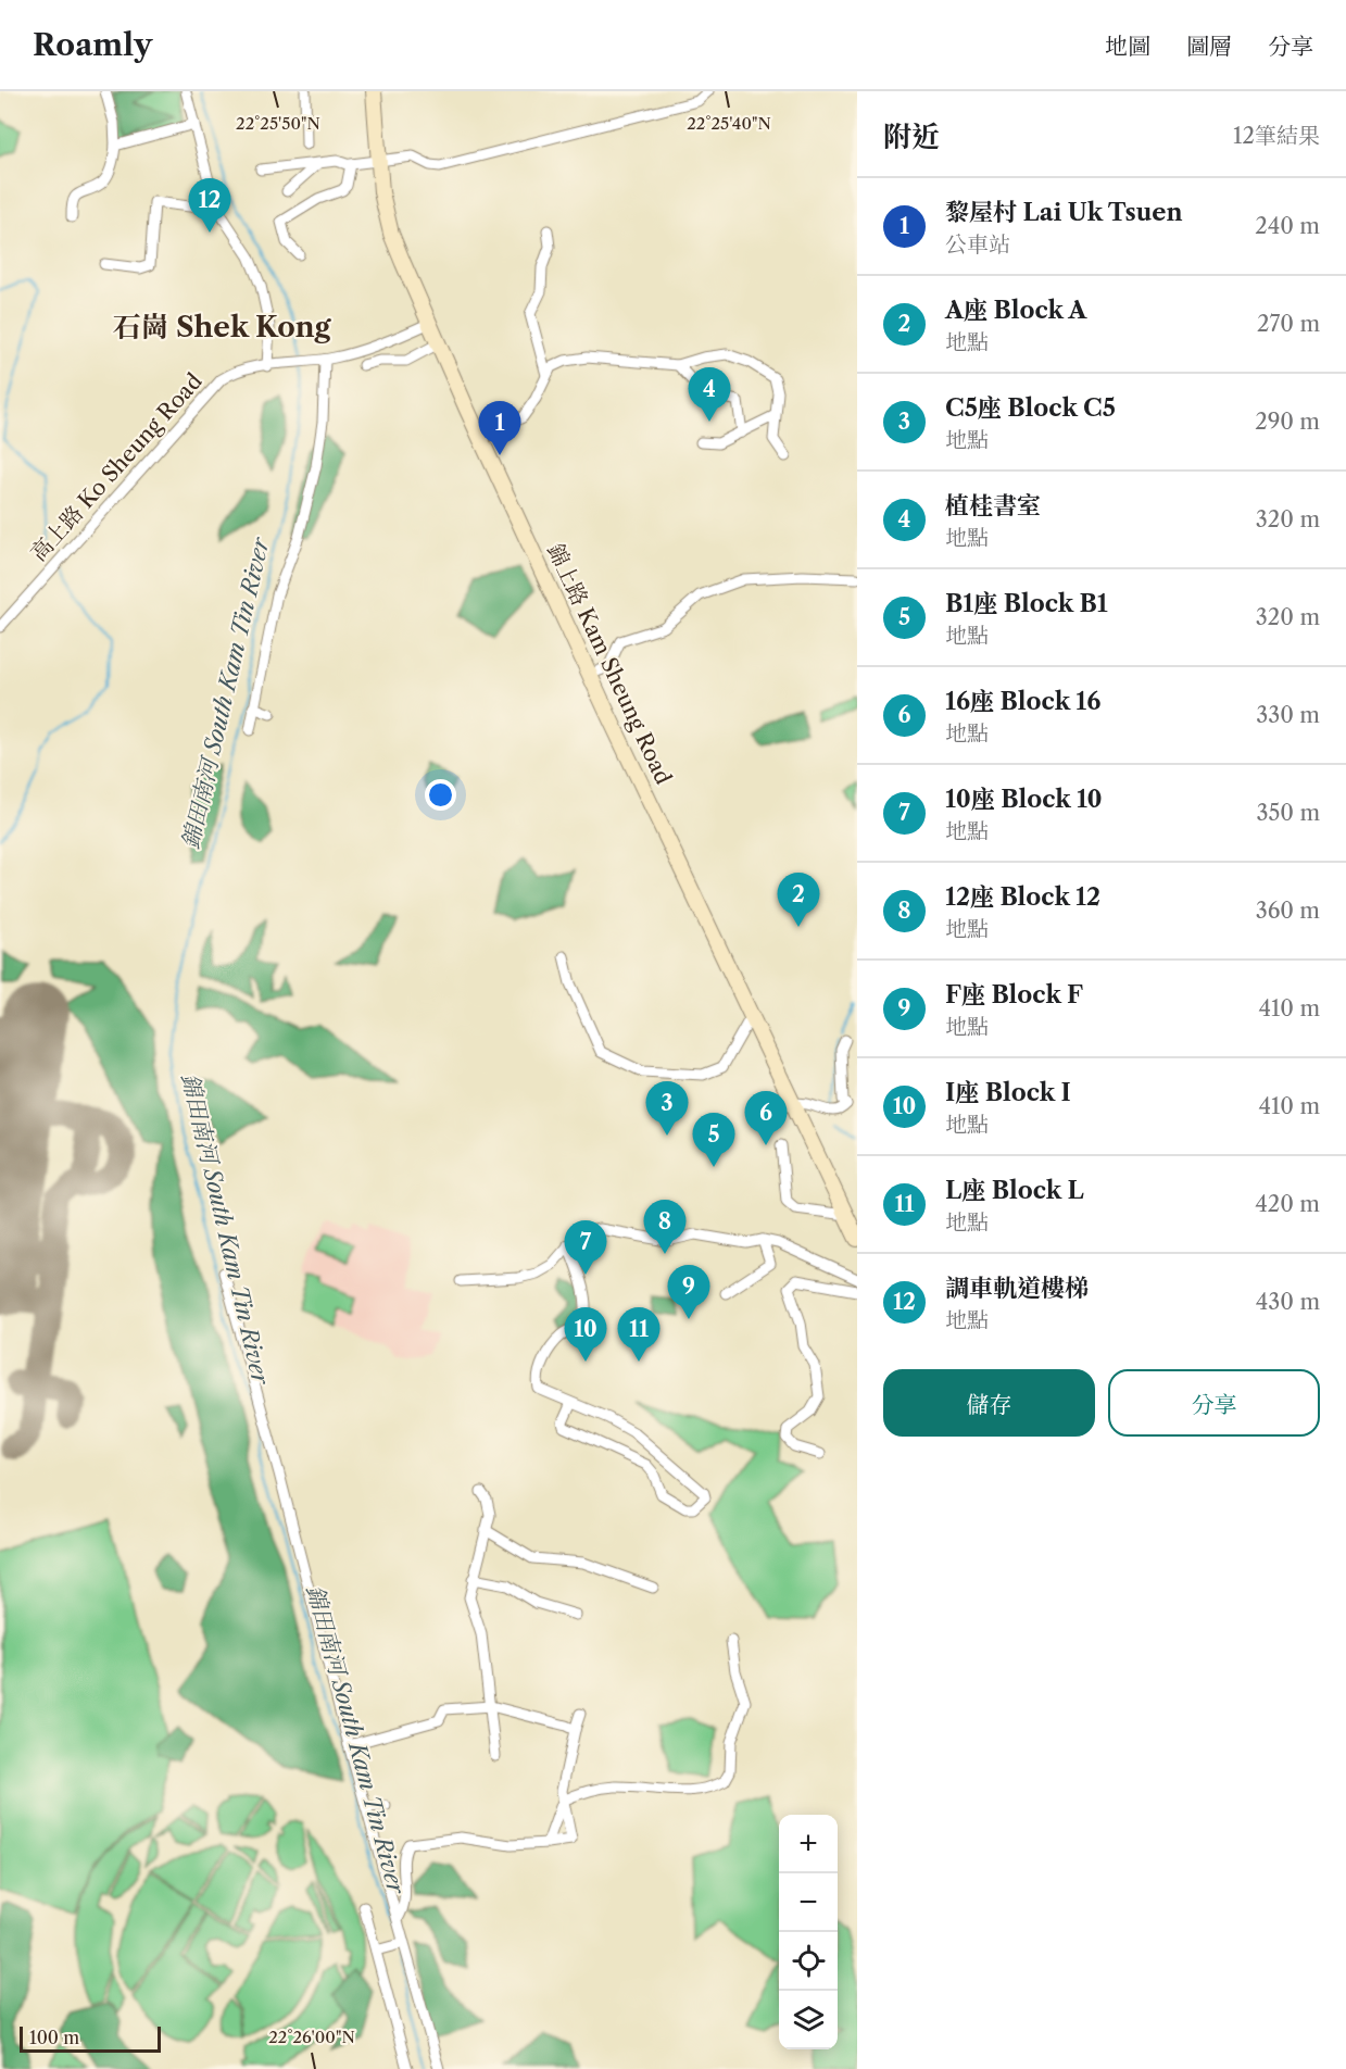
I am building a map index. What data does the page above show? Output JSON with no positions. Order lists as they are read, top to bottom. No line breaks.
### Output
{"streets":{"main road":["錦上路 Kam Sheung Road"],"street":["高上路 Ko Sheung Road"]},"crossings":[["高上路 Ko Sheung Road","錦上路 Kam Sheung Road"]],"districts":["石崗 Shek Kong"],"water":["錦田南河 South Kam Tin River"],"scale_bar":"100 m","page":{"header":"Roamly","nav":["地圖","圖層","分享"],"heading":["附近","12筆結果"],"list":[{"mark":"1","name":"黎屋村 Lai Uk Tsuen","note":"公車站","value":"240 m"},{"mark":"2","name":"A座 Block A","note":"地點","value":"270 m"},{"mark":"3","name":"C5座 Block C5","note":"地點","value":"290 m"},{"mark":"4","name":"植桂書室","note":"地點","value":"320 m"},{"mark":"5","name":"B1座 Block B1","note":"地點","value":"320 m"},{"mark":"6","name":"16座 Block 16","note":"地點","value":"330 m"},{"mark":"7","name":"10座 Block 10","note":"地點","value":"350 m"},{"mark":"8","name":"12座 Block 12","note":"地點","value":"360 m"},{"mark":"9","name":"F座 Block F","note":"地點","value":"410 m"},{"mark":"10","name":"I座 Block I","note":"地點","value":"410 m"},{"mark":"11","name":"L座 Block L","note":"地點","value":"420 m"},{"mark":"12","name":"調車軌道樓梯","note":"地點","value":"430 m"}],"pins":["12","4","1","2","3","6","5","8","7","9","10","11"],"buttons":["儲存","分享"],"map_buttons":["+","−"],"scale":"100 m"},"coordinates":["22°25'50\"N","22°25'40\"N","22°26'00\"N"]}
